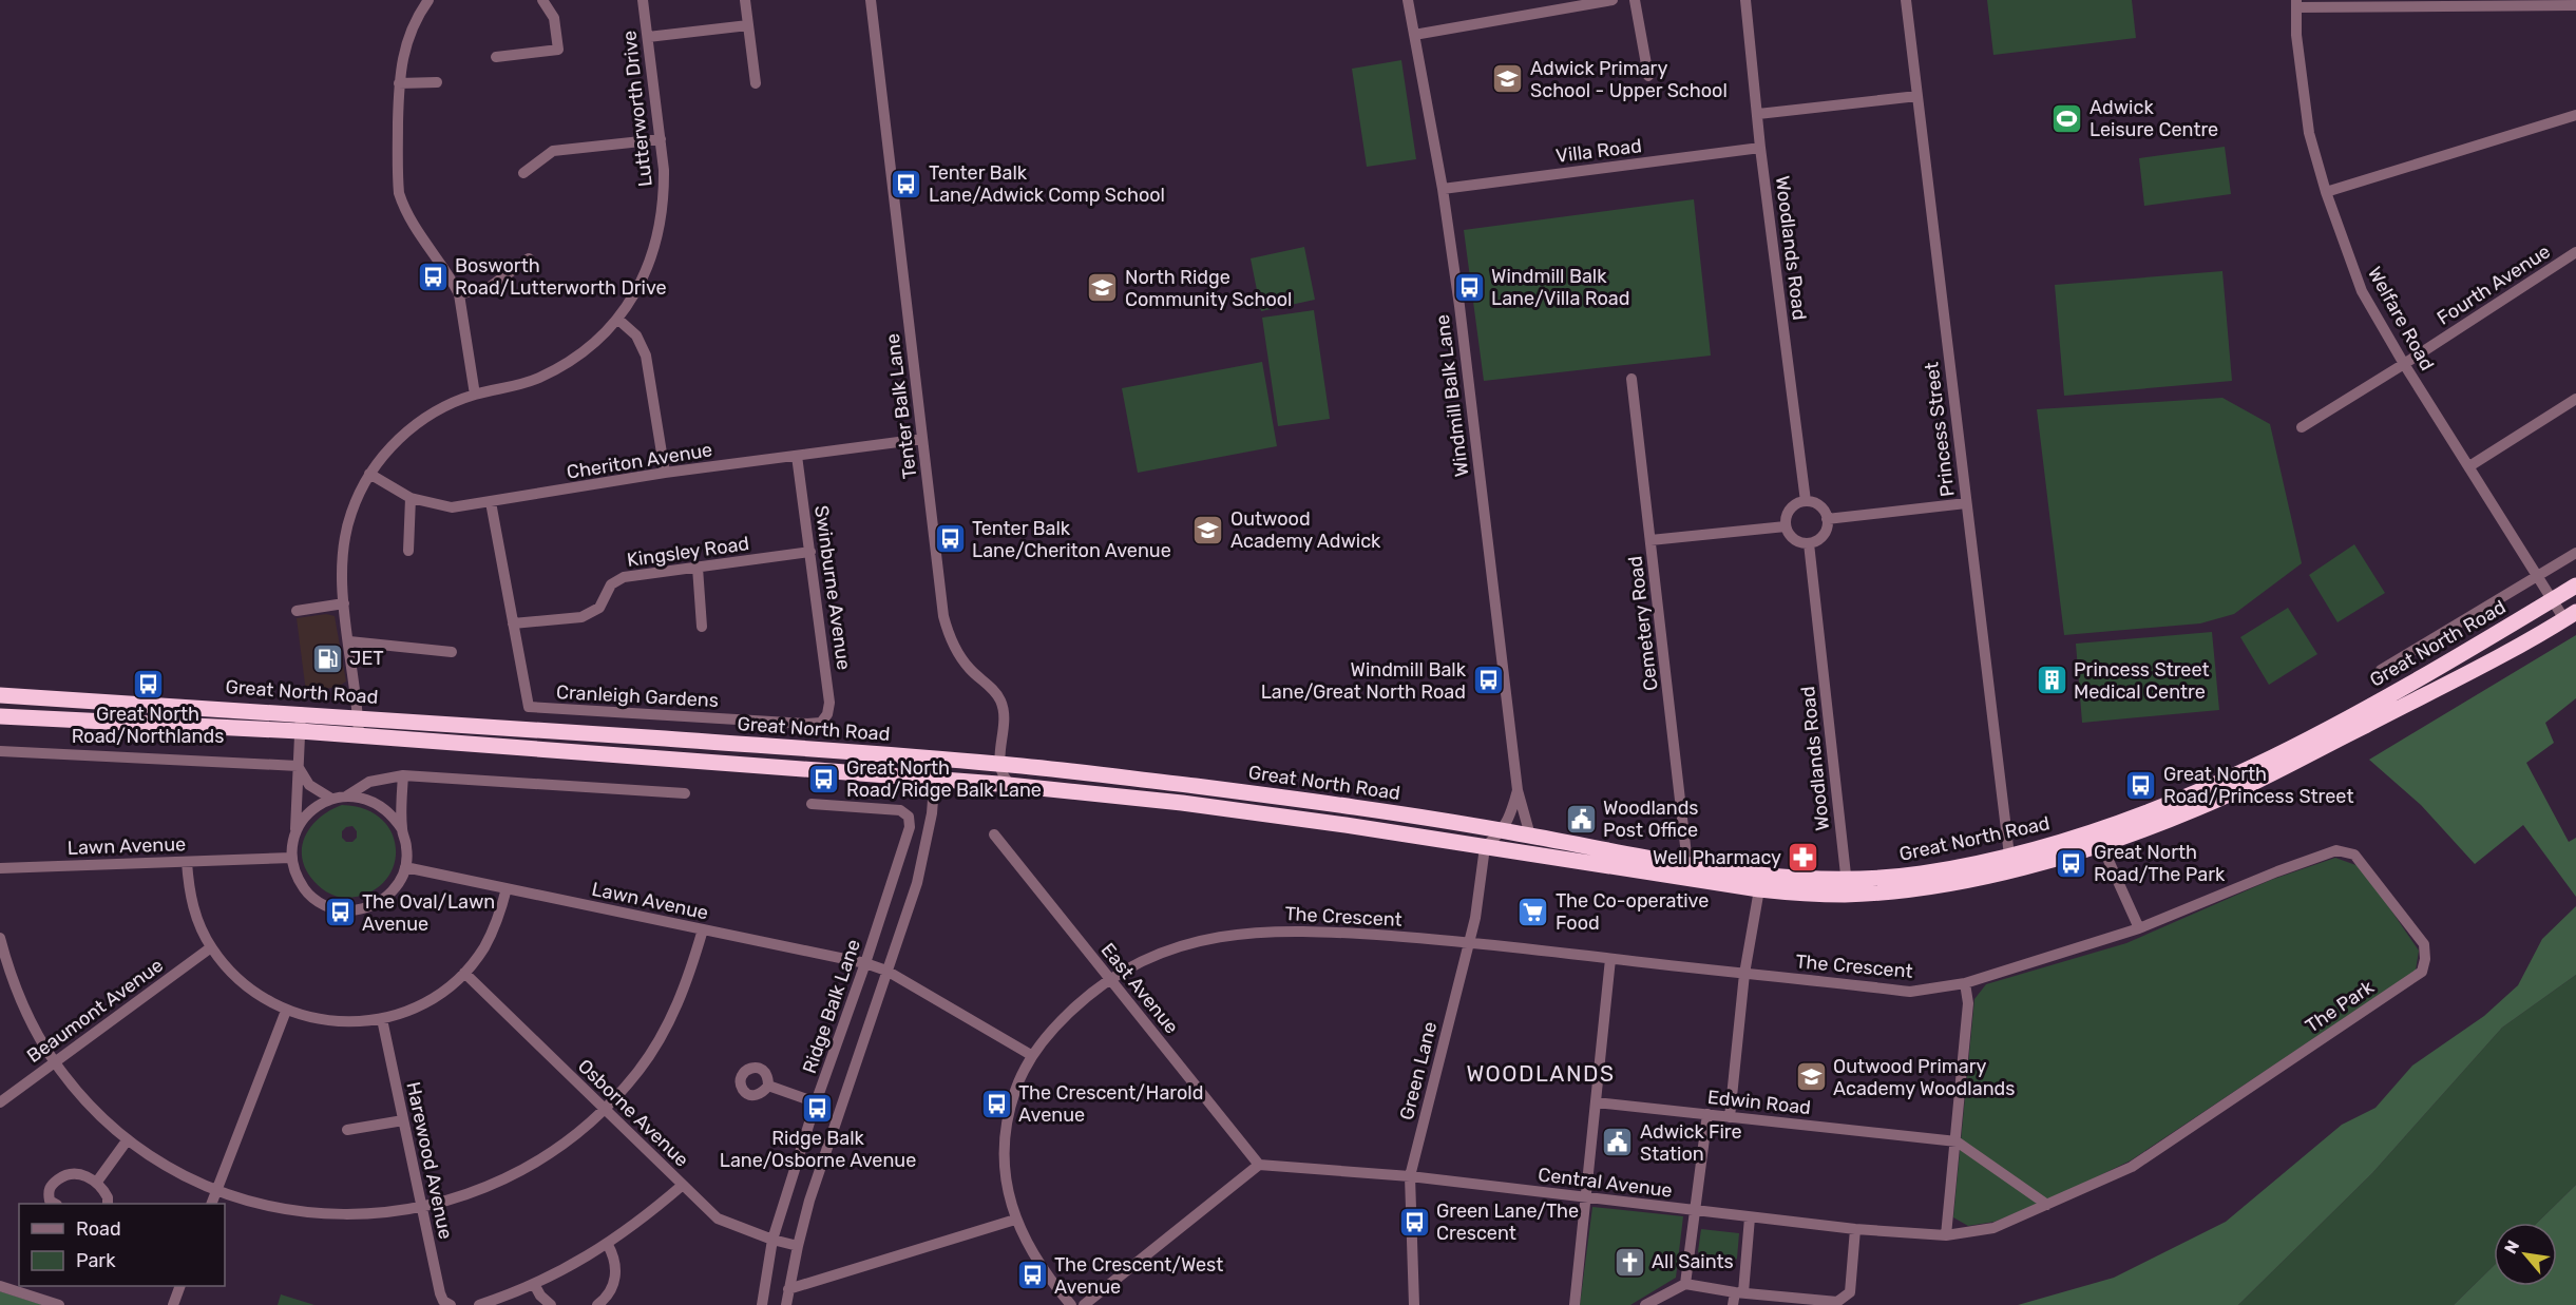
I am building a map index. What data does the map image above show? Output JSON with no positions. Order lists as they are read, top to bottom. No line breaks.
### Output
{"streets":{"highway":["Great North Road"],"street":["Lutterworth Drive","Villa Road","Woodlands Road","Fourth Avenue","Welfare Road","Windmill Balk Lane","Tenter Balk Lane","Princess Street","Cheriton Avenue","Kingsley Road","Swinburne Avenue","Cemetery Road","Cranleigh Gardens","Lawn Avenue","The Crescent","East Avenue","Ridge Balk Lane","The Park","Beaumont Avenue","Green Lane","Edwin Road","Osborne Avenue","Harewood Avenue","Central Avenue"]},"crossings":[["Lutterworth Drive","Cheriton Avenue"],["Lutterworth Drive","Great North Road"],["Villa Road","Woodlands Road"],["Villa Road","Windmill Balk Lane"],["Woodlands Road","Great North Road"],["Fourth Avenue","Welfare Road"],["Welfare Road","Great North Road"],["Windmill Balk Lane","Great North Road"],["Tenter Balk Lane","Cheriton Avenue"],["Tenter Balk Lane","Great North Road"],["Princess Street","Great North Road"],["Cheriton Avenue","Swinburne Avenue"],["Kingsley Road","Swinburne Avenue"],["Kingsley Road","Cranleigh Gardens"],["Swinburne Avenue","Cranleigh Gardens"],["Cemetery Road","Great North Road"],["Great North Road","Green Lane"],["Lawn Avenue","The Crescent"],["Lawn Avenue","Ridge Balk Lane"],["The Crescent","East Avenue"],["The Crescent","The Park"],["The Crescent","Green Lane"],["East Avenue","Central Avenue"],["Ridge Balk Lane","Osborne Avenue"],["The Park","Central Avenue"],["Green Lane","Central Avenue"]],"districts":["WOODLANDS"],"places":{"school or university":["Adwick Primary School - Upper School","North Ridge Community School","Outwood Academy Adwick","Outwood Primary Academy Woodlands"],"sports":["Adwick Leisure Centre"],"bus stop":["Tenter Balk Lane/Adwick Comp School","Bosworth Road/Lutterworth Drive","Windmill Balk Lane/Villa Road","Tenter Balk Lane/Cheriton Avenue","Windmill Balk Lane/Great North Road","Great North Road/Northlands","Great North Road/Ridge Balk Lane","Great North Road/Princess Street","Great North Road/The Park","The Oval/Lawn Avenue","The Crescent/Harold Avenue","Ridge Balk Lane/Osborne Avenue","Green Lane/The Crescent","The Crescent/West Avenue"],"fuel station":["JET"],"building":["Princess Street Medical Centre"],"public building":["Woodlands Post Office","Adwick Fire Station"],"pharmacy":["Well Pharmacy"],"supermarket":["The Co-operative Food"],"church":["All Saints"]},"legend":["Road","Park"],"north":"top left"}
